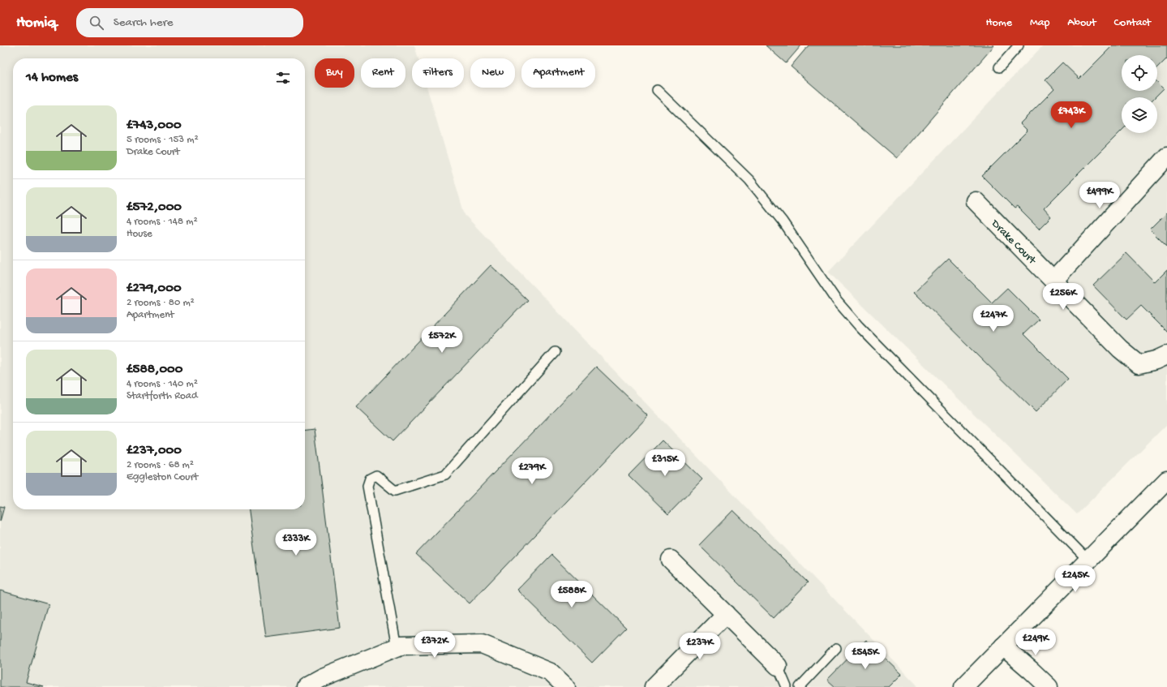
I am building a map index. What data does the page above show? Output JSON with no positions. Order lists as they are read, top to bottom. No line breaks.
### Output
{"streets":{"street":["Drake Court"]},"page":{"header":"Homiq","search":"Search here","nav":["Home","Map","About","Contact"],"chip":["Buy","Rent","Filters","New","Apartment"],"heading":"14 homes","list":[{"name":"£743,000","note":"5 rooms · 153 m² · Drake Court"},{"name":"£572,000","note":"4 rooms · 148 m² · House"},{"name":"£279,000","note":"2 rooms · 80 m² · Apartment"},{"name":"£588,000","note":"4 rooms · 140 m² · Startforth Road"},{"name":"£237,000","note":"2 rooms · 68 m² · Eggleston Court"}],"price":["£743K","£499K","£256K","£247K","£572K","£315K","£279K","£333K","£245K","£588K","£249K","£372K","£237K","£545K"]}}
